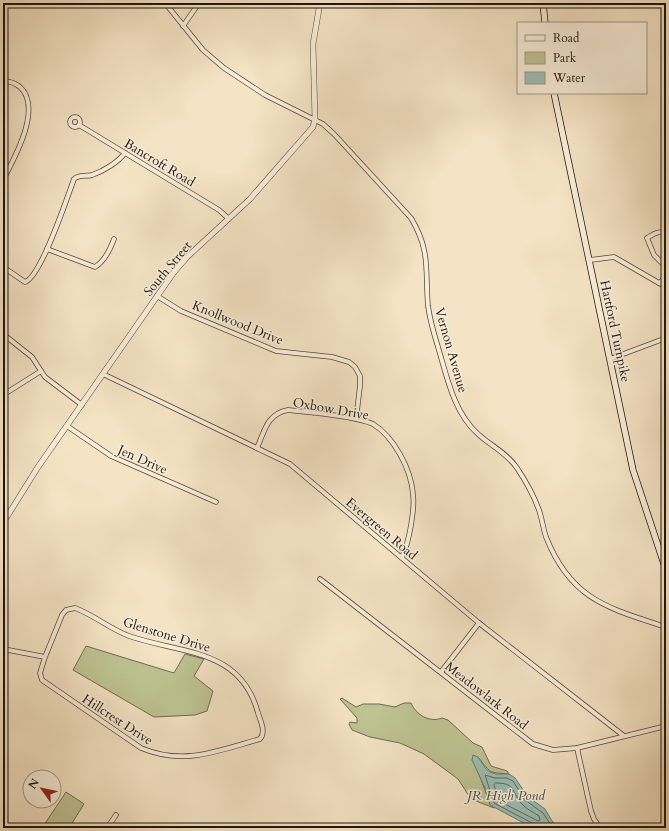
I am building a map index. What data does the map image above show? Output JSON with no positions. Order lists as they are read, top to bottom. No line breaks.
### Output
{"streets":{"main road":["Hartford Turnpike"],"street":["Bancroft Road","South Street","Knollwood Drive","Vernon Avenue","Oxbow Drive","Jen Drive","Evergreen Road","Glenstone Drive","Meadowlark Road","Hillcrest Drive"]},"crossings":[["Bancroft Road","South Street"],["South Street","Knollwood Drive"],["South Street","Vernon Avenue"],["South Street","Jen Drive"],["South Street","Evergreen Road"],["Knollwood Drive","Oxbow Drive"],["Oxbow Drive","Evergreen Road"],["Evergreen Road","Meadowlark Road"],["Glenstone Drive","Hillcrest Drive"]],"water":["JR High Pond"],"legend":["Road","Park","Water"],"north":"top left"}
